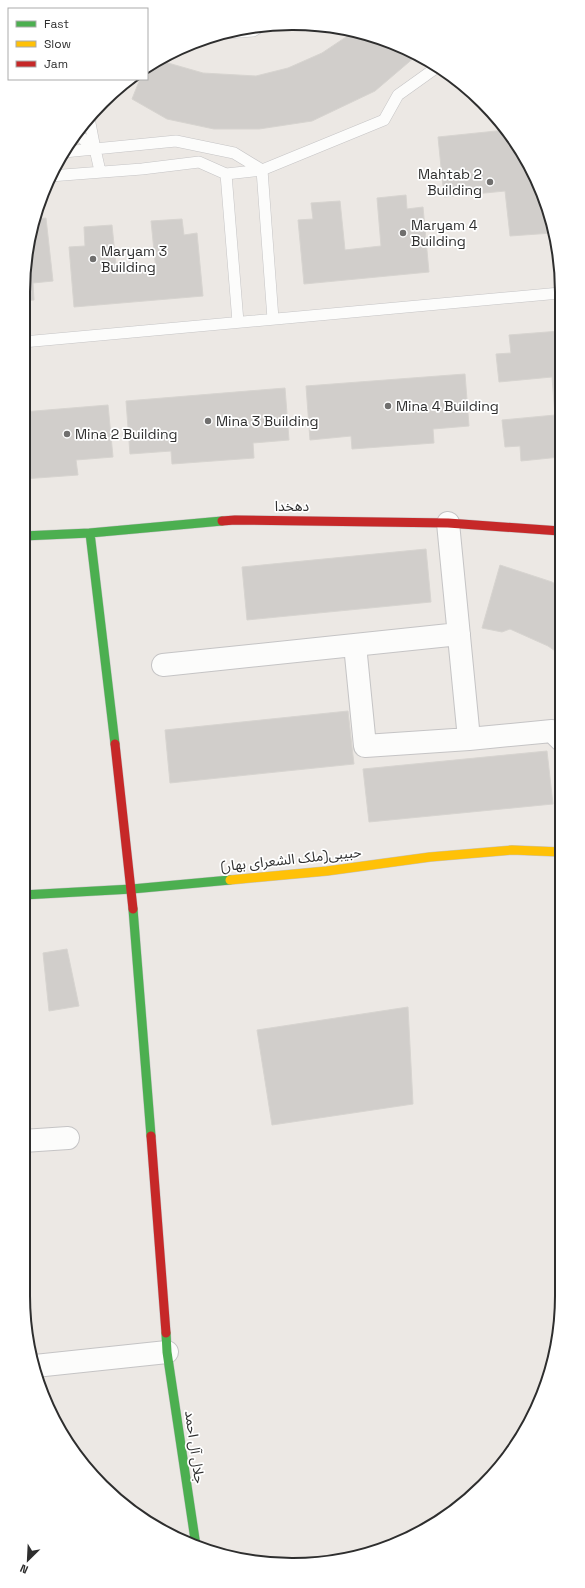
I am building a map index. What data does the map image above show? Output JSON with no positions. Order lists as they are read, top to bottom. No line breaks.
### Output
{"streets":{"street":["دهخدا","حبیبی(ملک الشعرای بهار)","جلال آل احمد"]},"crossings":[["دهخدا","جلال آل احمد"],["حبیبی(ملک الشعرای بهار)","جلال آل احمد"]],"places":["Mahtab 2 Building","Maryam 4 Building","Maryam 3 Building","Mina 4 Building","Mina 3 Building","Mina 2 Building"],"legend":["Fast","Slow","Jam"],"north":"bottom left"}
